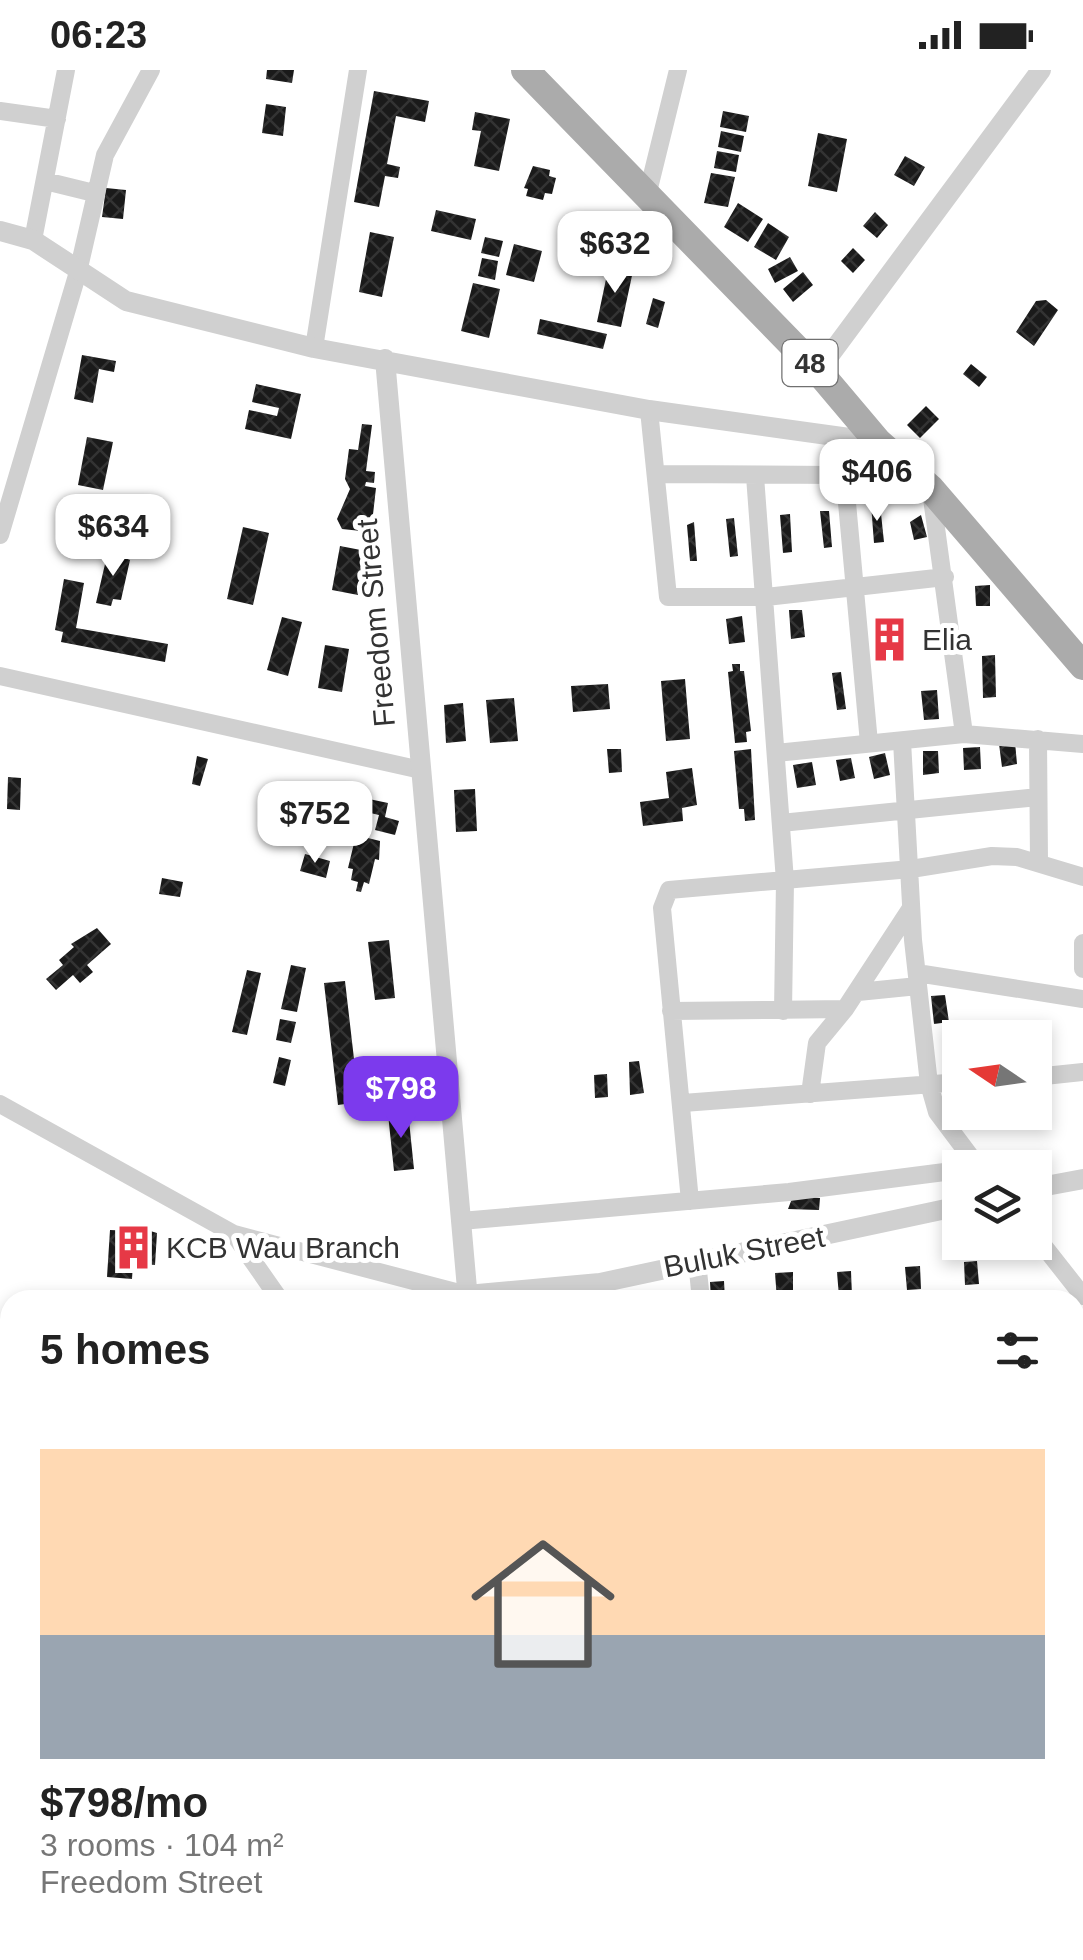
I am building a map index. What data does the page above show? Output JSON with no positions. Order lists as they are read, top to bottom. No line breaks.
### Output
{"streets":{"main road":["48"],"street":["Freedom Street","Buluk Street"]},"places":{"building":["Elia","KCB Wau Branch"]},"north":"left","page":{"status":"06:23","price":["$632","$406","$634","$752","$798"],"heading":"5 homes","list":[{"name":"$798/mo","note":"3 rooms · 104 m² · Freedom Street"}]}}
